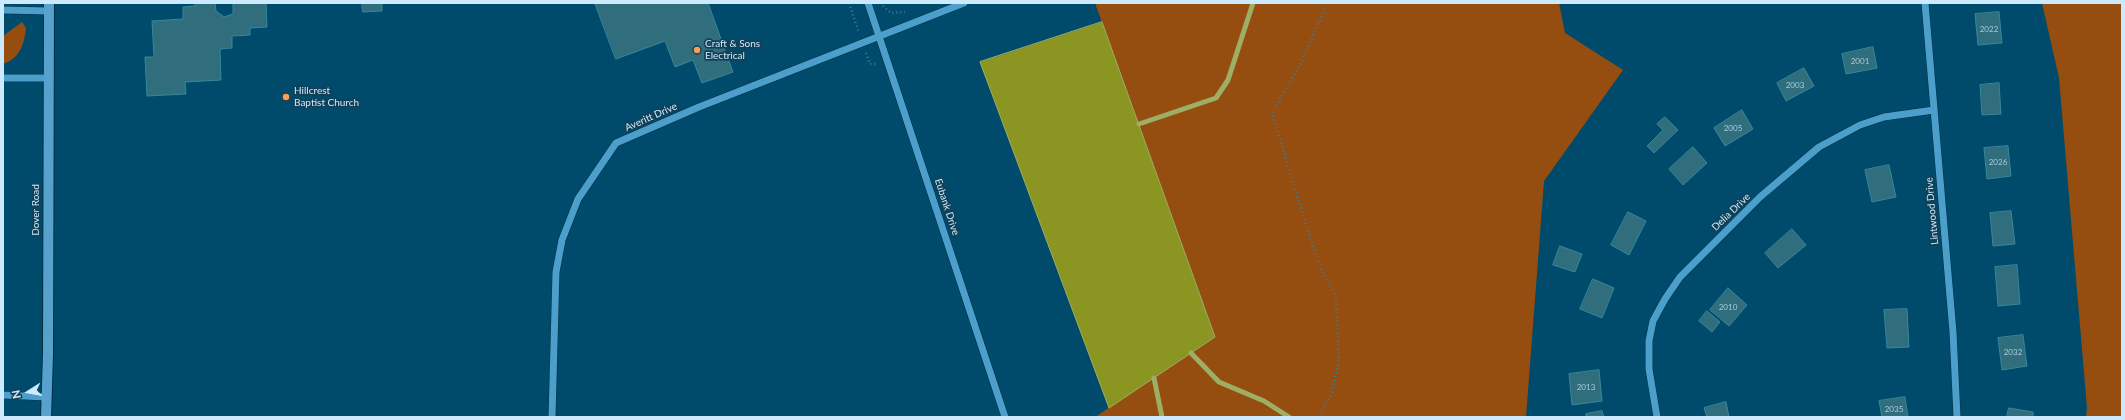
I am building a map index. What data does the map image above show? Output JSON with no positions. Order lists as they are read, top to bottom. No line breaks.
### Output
{"streets":{"main road":["Dover Road"],"street":["Averitt Drive","Eubank Drive","Lintwood Drive","Delia Drive"]},"crossings":[["Averitt Drive","Eubank Drive"],["Lintwood Drive","Delia Drive"]],"places":["Craft & Sons Electrical","Hillcrest Baptist Church"],"house_numbers":["2022","2001","2003","2005","2026","2010","2032","2013","2035"],"north":"left"}
